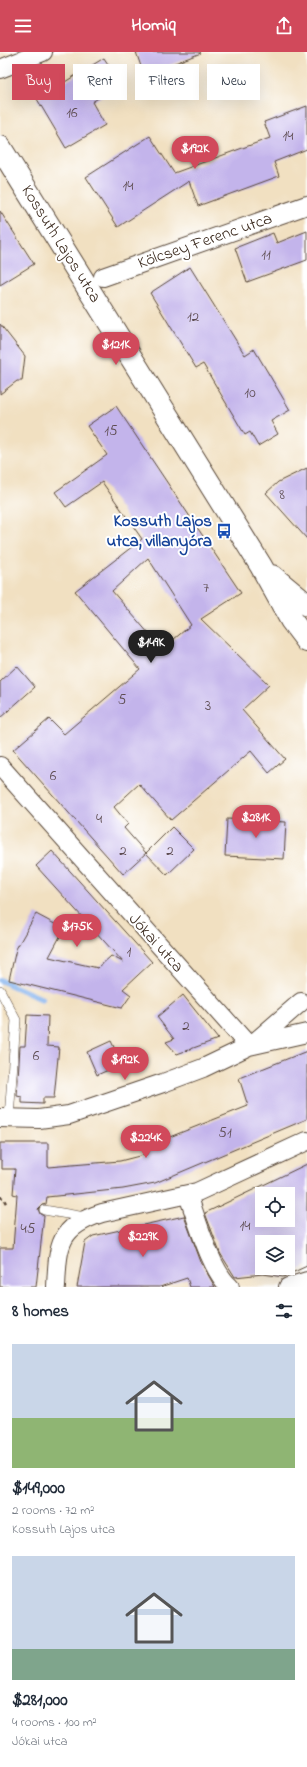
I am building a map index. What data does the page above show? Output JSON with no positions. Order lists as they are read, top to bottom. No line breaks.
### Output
{"streets":{"street":["Kölcsey Ferenc utca","Kossuth Lajos utca","Jókai utca"]},"places":{"bus stop":["Kossuth Lajos utca, villanyóra"]},"house_numbers":["16","14","14","11","12","10","15","8","7","5","3","6","4","2","2","1","2","6","51","14","45"],"page":{"header":"Homiq","chip":["Buy","Rent","Filters","New"],"price":["$192K","$121K","$149K","$281K","$175K","$192K","$224K","$229K"],"heading":"8 homes","list":[{"name":"$149,000","note":"2 rooms · 72 m² · Kossuth Lajos utca"},{"name":"$281,000","note":"4 rooms · 100 m² · Jókai utca"}]}}
